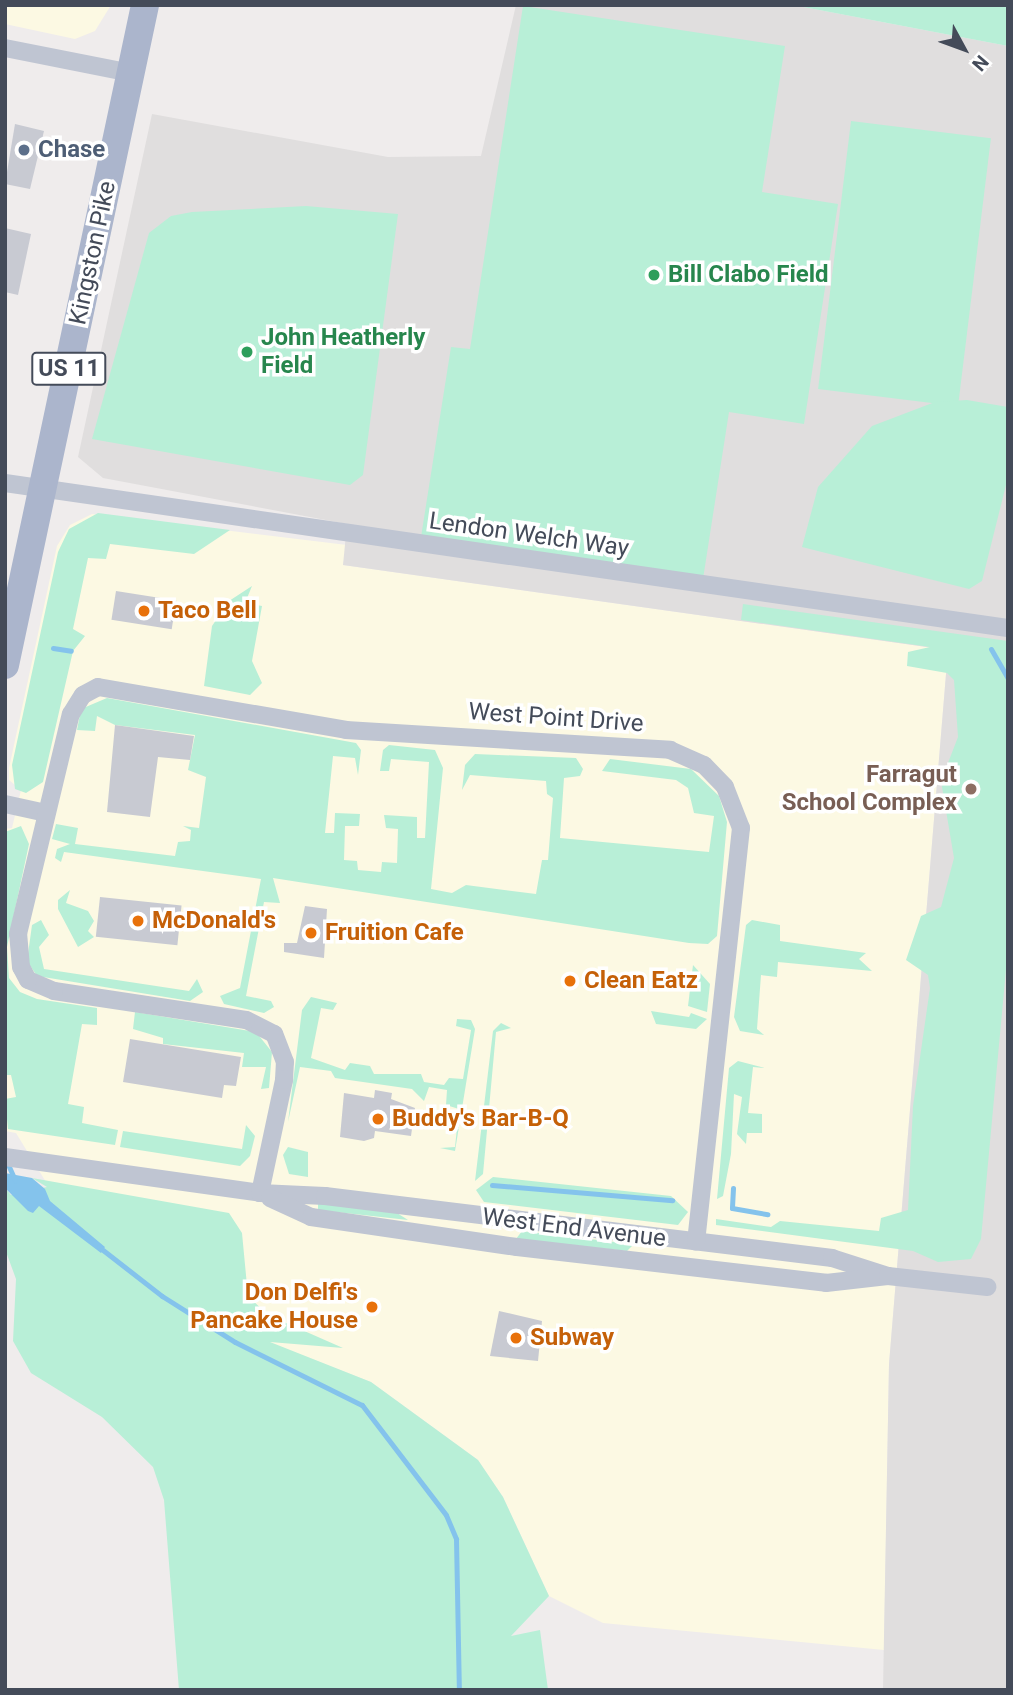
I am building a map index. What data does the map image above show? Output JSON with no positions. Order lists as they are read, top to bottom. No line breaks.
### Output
{"streets":{"main road":["Kingston Pike","US 11"],"street":["Lendon Welch Way","West Point Drive","West End Avenue"]},"crossings":[["Kingston Pike","Lendon Welch Way"],["West Point Drive","West End Avenue"]],"places":["Chase","Bill Clabo Field","John Heatherly Field","Taco Bell","Farragut School Complex","McDonald's","Fruition Cafe","Clean Eatz","Buddy's Bar-B-Q","Don Delfi's Pancake House","Subway"],"north":"bottom right"}
